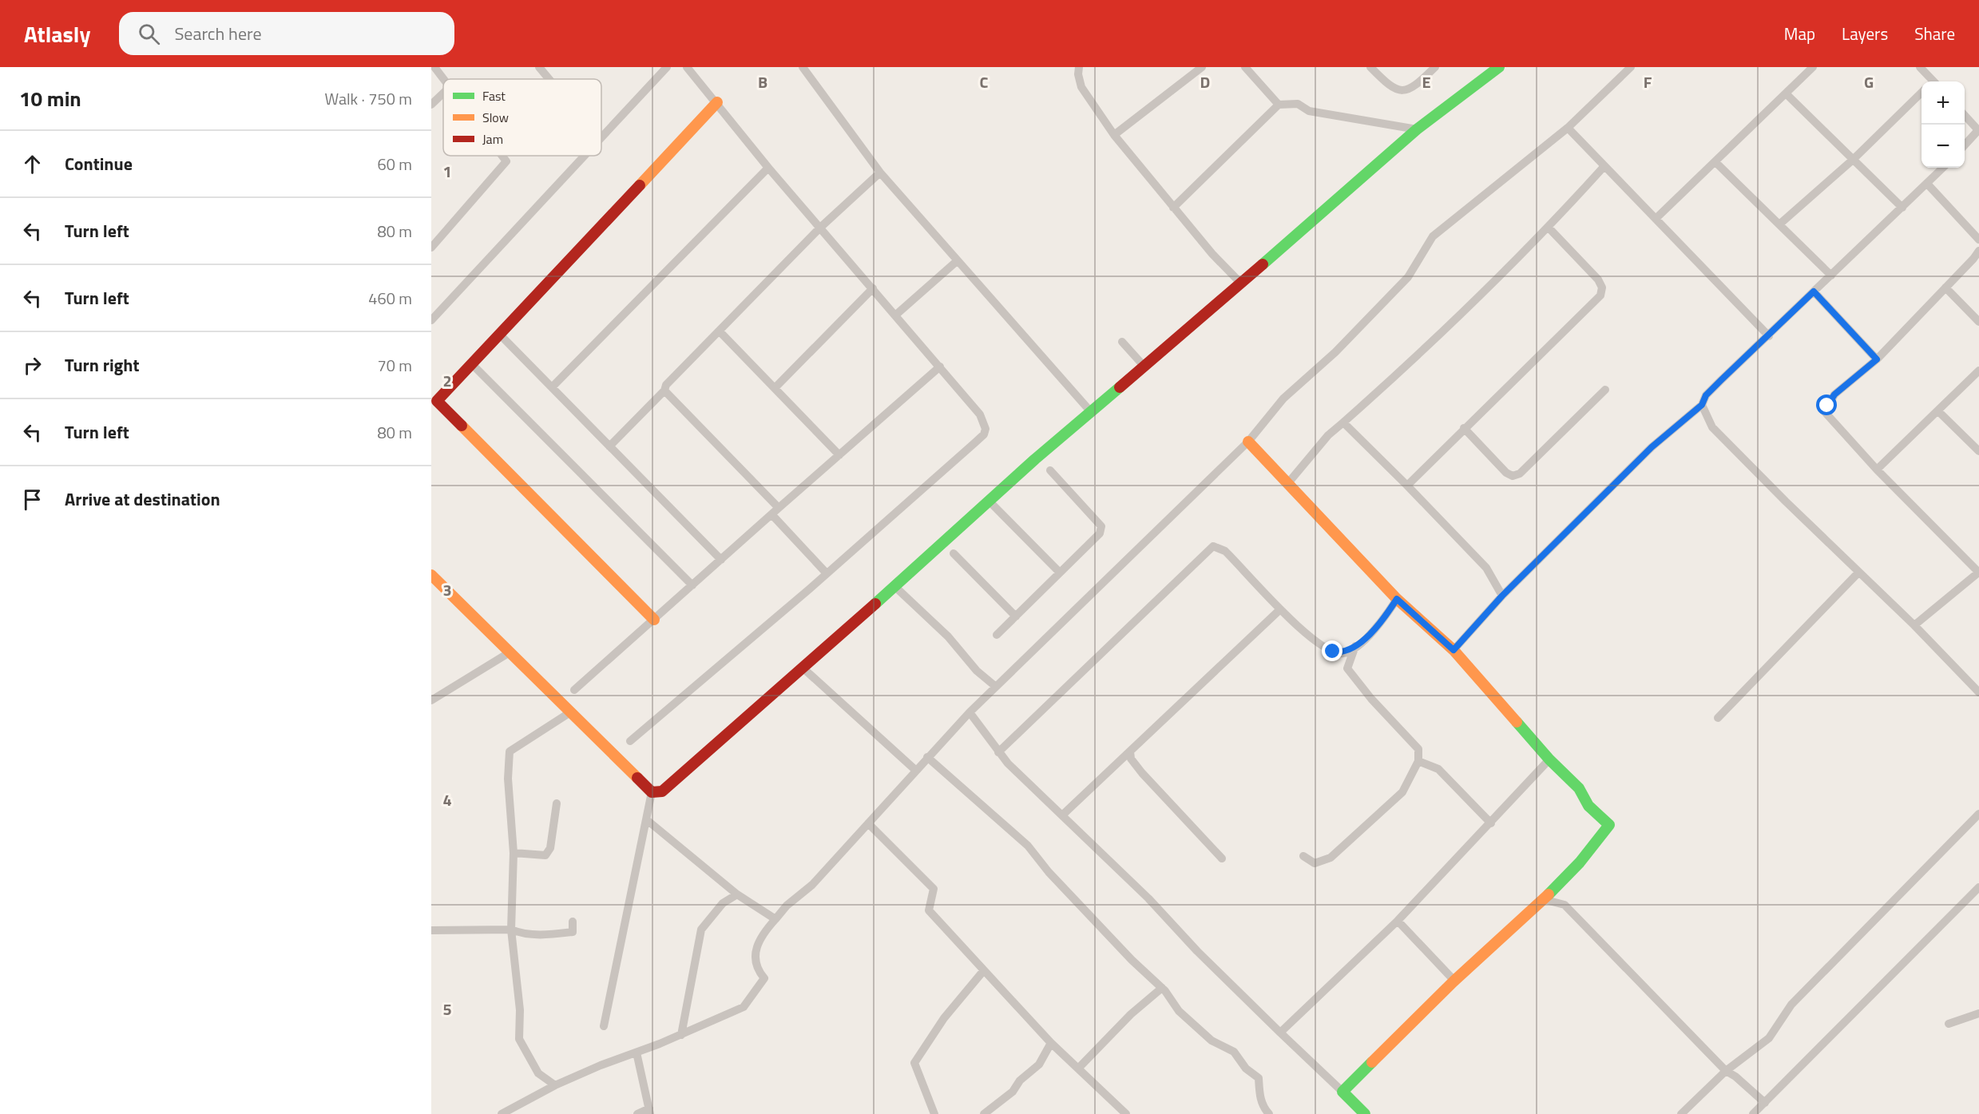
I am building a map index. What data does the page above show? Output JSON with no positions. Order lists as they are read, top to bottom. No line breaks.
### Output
{"legend":["Fast","Slow","Jam"],"page":{"header":"Atlasly","search":"Search here","nav":["Map","Layers","Share"],"heading":["10 min","Walk · 750 m"],"map_buttons":["+","−"],"list":[["Continue","60 m"],["Turn left","80 m"],["Turn left","460 m"],["Turn right","70 m"],["Turn left","80 m"],"Arrive at destination"]},"grid":{"columns":["B","C","D","E","F","G"],"rows":["1","2","3","4","5"]}}
